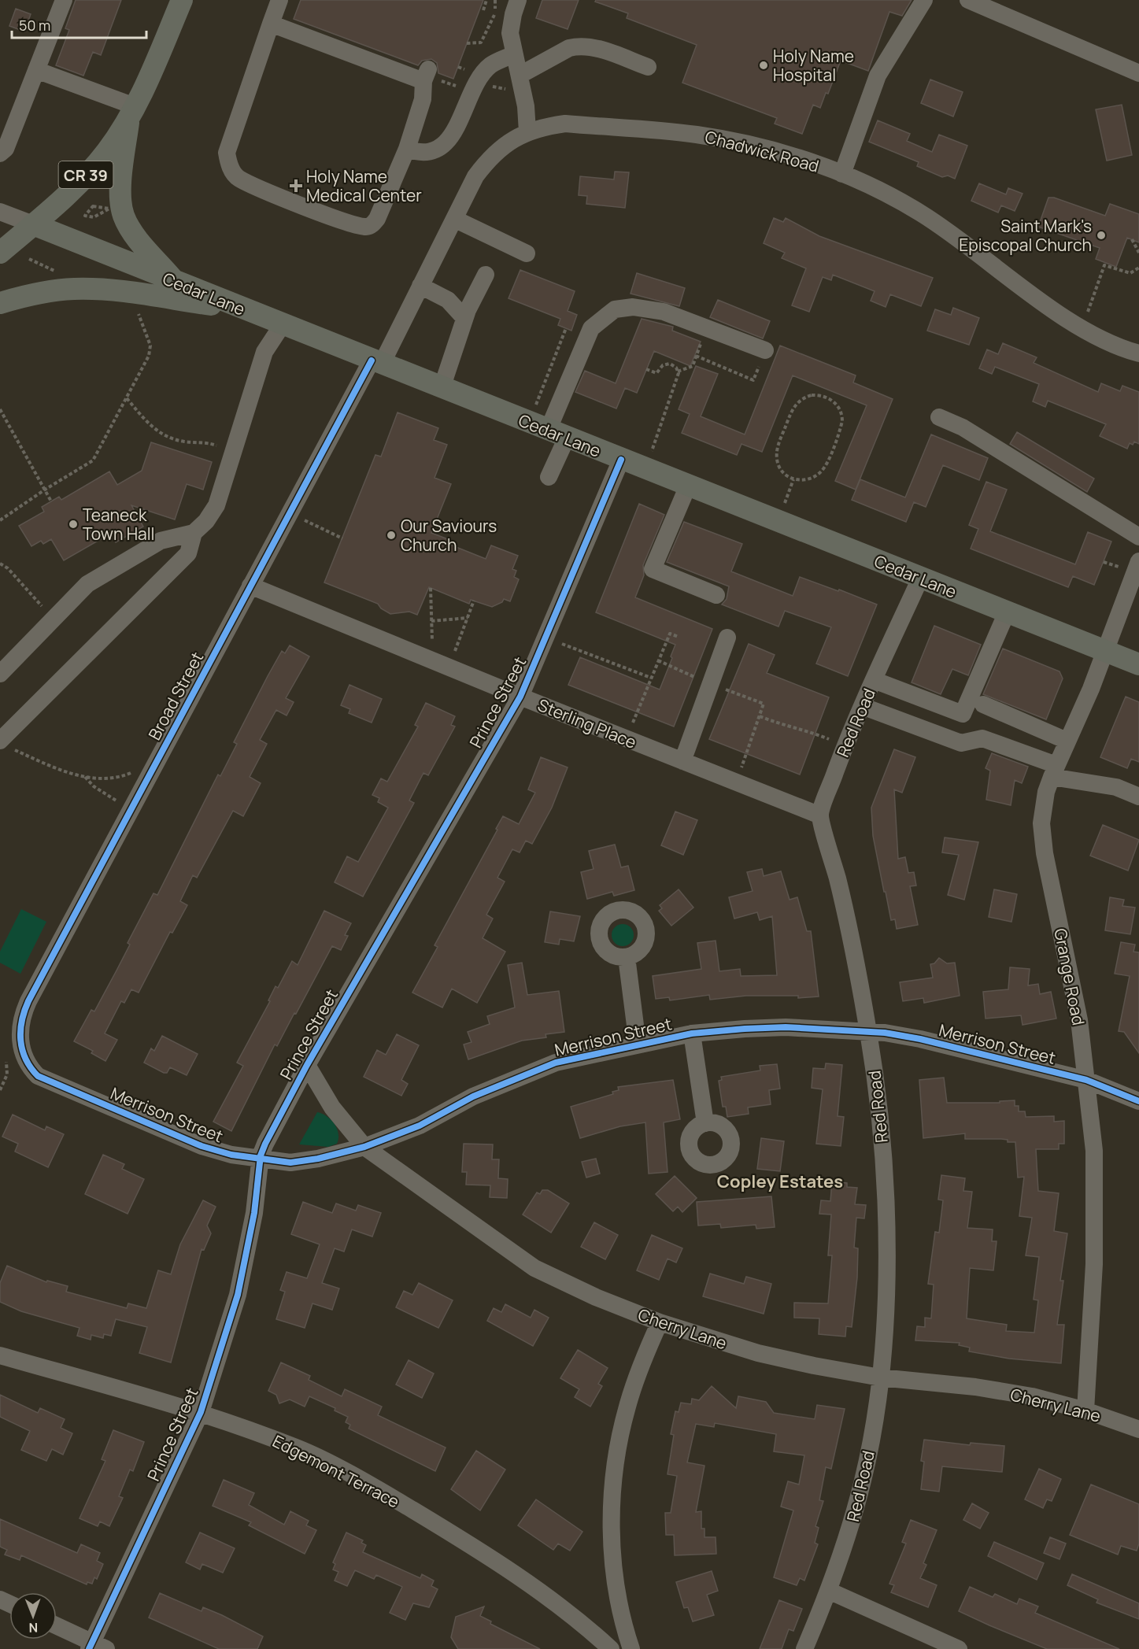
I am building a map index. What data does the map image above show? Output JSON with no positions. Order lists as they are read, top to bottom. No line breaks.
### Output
{"streets":{"main road":["CR 39","Cedar Lane"],"street":["Chadwick Road","Broad Street","Prince Street","Red Road","Sterling Place","Grange Road","Merrison Street","Cherry Lane","Edgemont Terrace"]},"crossings":[["Chadwick Road","Cedar Lane"],["Chadwick Road","Broad Street"],["CR 39","Cedar Lane"],["Cedar Lane","Broad Street"],["Cedar Lane","Prince Street"],["Cedar Lane","Red Road"],["Cedar Lane","Grange Road"],["Broad Street","Sterling Place"],["Broad Street","Merrison Street"],["Prince Street","Sterling Place"],["Prince Street","Merrison Street"],["Prince Street","Cherry Lane"],["Prince Street","Edgemont Terrace"],["Red Road","Sterling Place"],["Red Road","Merrison Street"],["Red Road","Cherry Lane"],["Grange Road","Merrison Street"],["Grange Road","Cherry Lane"],["Merrison Street","Cherry Lane"]],"districts":["Copley Estates"],"places":{"other":["Holy Name Hospital","Saint Mark's Episcopal Church","Teaneck Town Hall","Our Saviours Church"],"health":["Holy Name Medical Center"]},"scale_bar":"50 m","north":"bottom"}
